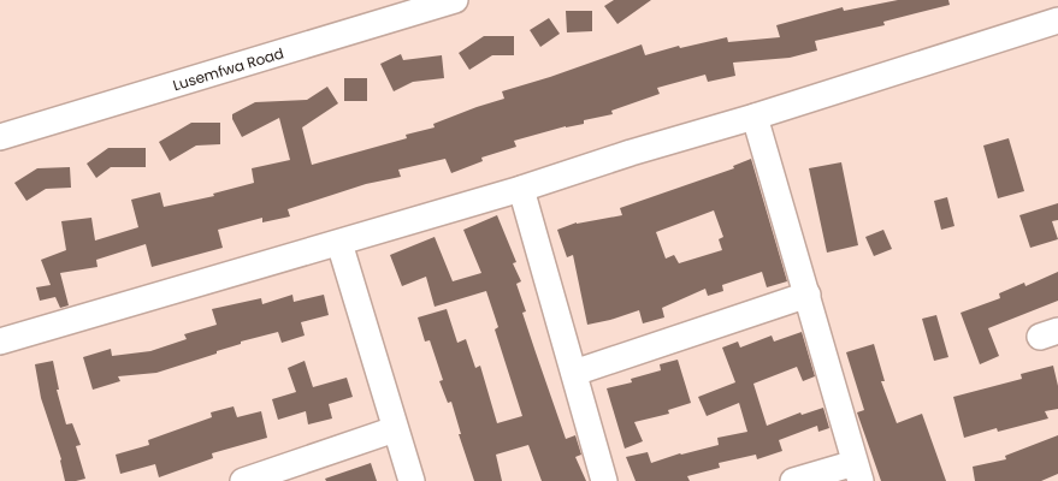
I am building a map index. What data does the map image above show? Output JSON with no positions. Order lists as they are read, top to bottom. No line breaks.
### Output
{"streets":{"street":["Lusemfwa Road"]}}
